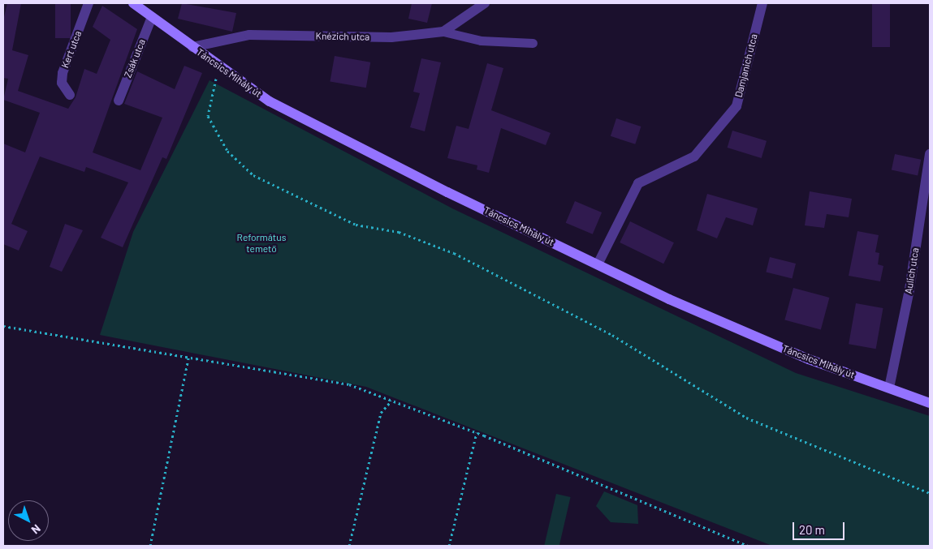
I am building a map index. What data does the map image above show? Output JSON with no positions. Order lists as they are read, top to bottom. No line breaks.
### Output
{"streets":{"main road":["Táncsics Mihály út"],"street":["Knézich utca","Kert utca","Zsák utca","Damjanich utca","Aulich utca"]},"crossings":[["Knézich utca","Táncsics Mihály út"],["Zsák utca","Táncsics Mihály út"],["Damjanich utca","Táncsics Mihály út"],["Táncsics Mihály út","Aulich utca"]],"parks":["Református temető"],"scale_bar":"20 m","north":"bottom right"}
